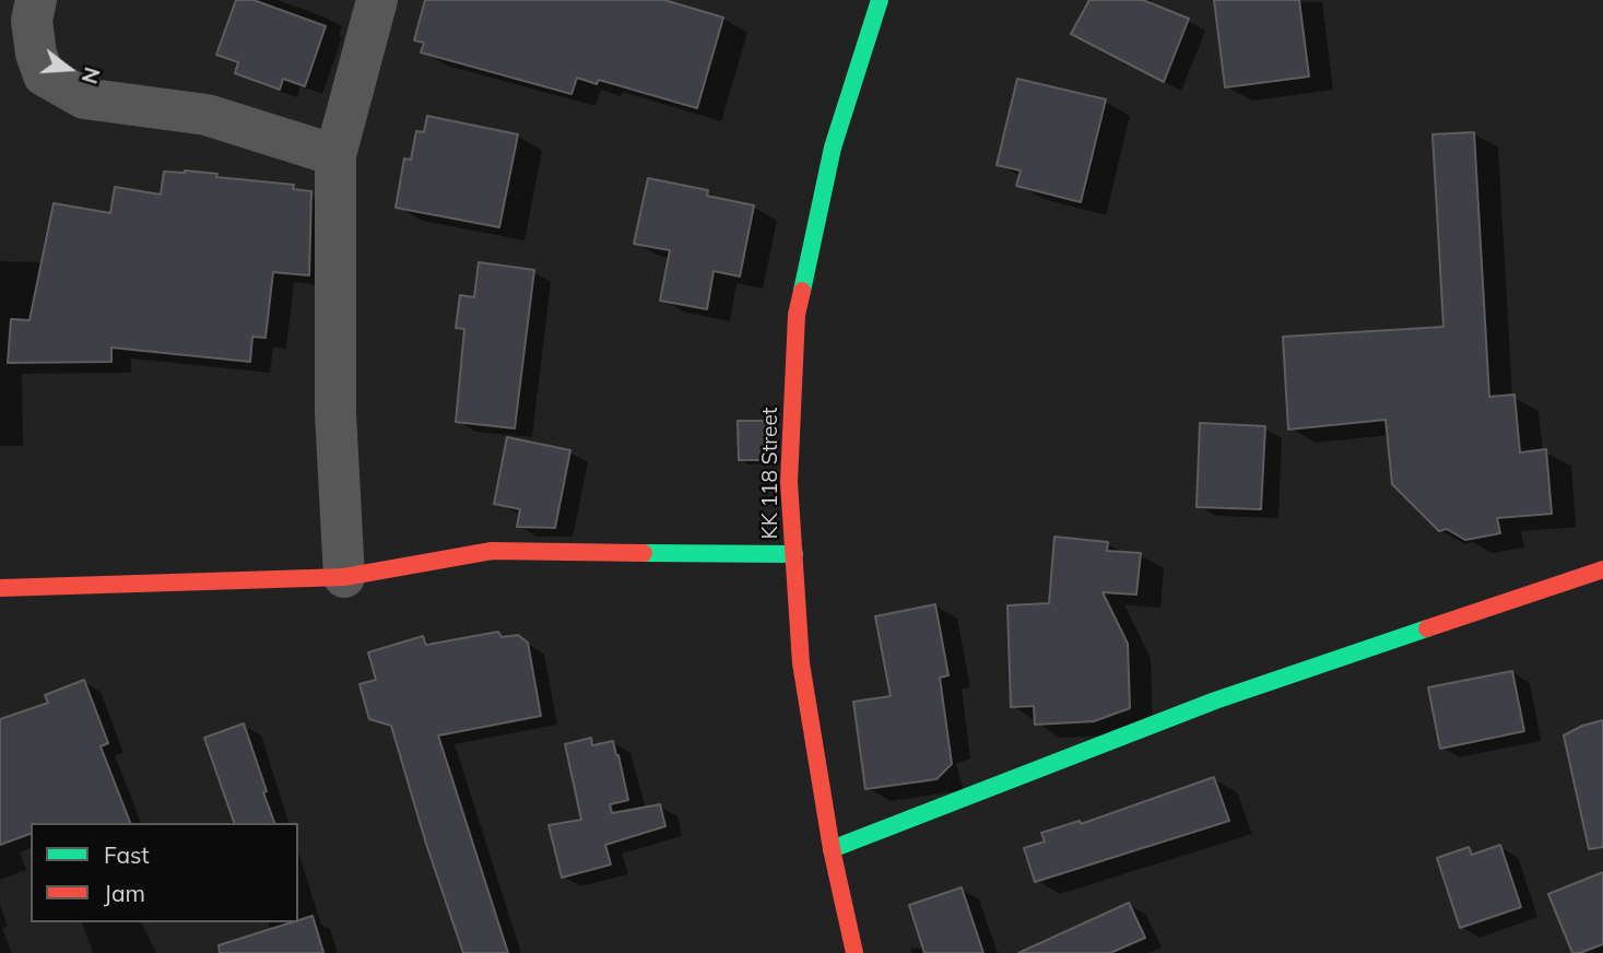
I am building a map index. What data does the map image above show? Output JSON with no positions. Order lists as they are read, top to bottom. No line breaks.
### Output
{"streets":{"street":["KK 118 Street"]},"legend":["Fast","Jam"],"north":"right"}
